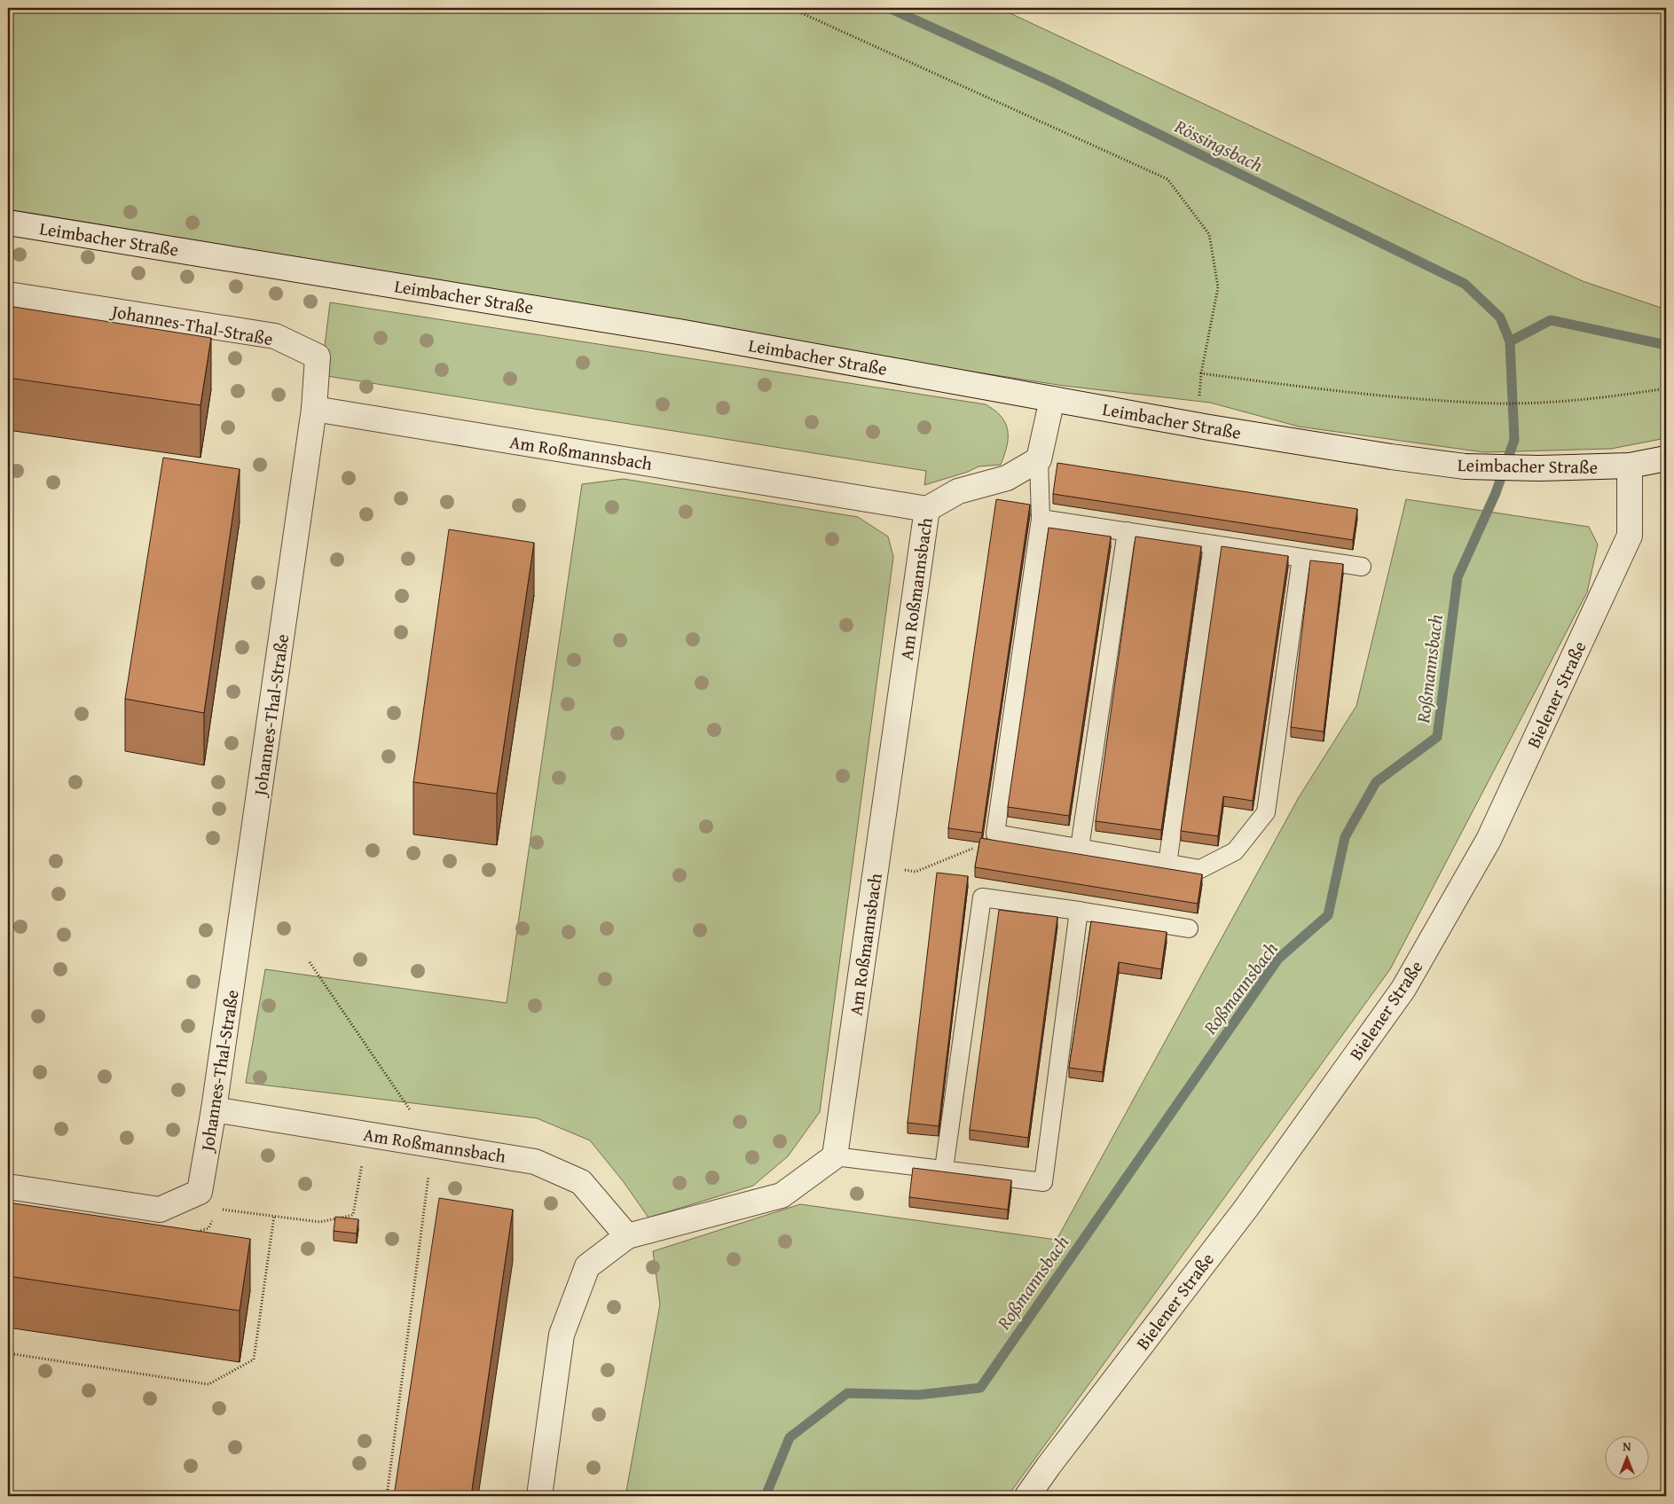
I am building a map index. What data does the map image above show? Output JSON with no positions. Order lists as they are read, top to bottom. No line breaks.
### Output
{"streets":{"street":["Leimbacher Straße","Johannes-Thal-Straße","Am Roßmannsbach","Bielener Straße"]},"crossings":[["Leimbacher Straße","Bielener Straße"],["Johannes-Thal-Straße","Am Roßmannsbach"]],"water":["Rössingsbach","Roßmannsbach"],"north":"top"}
